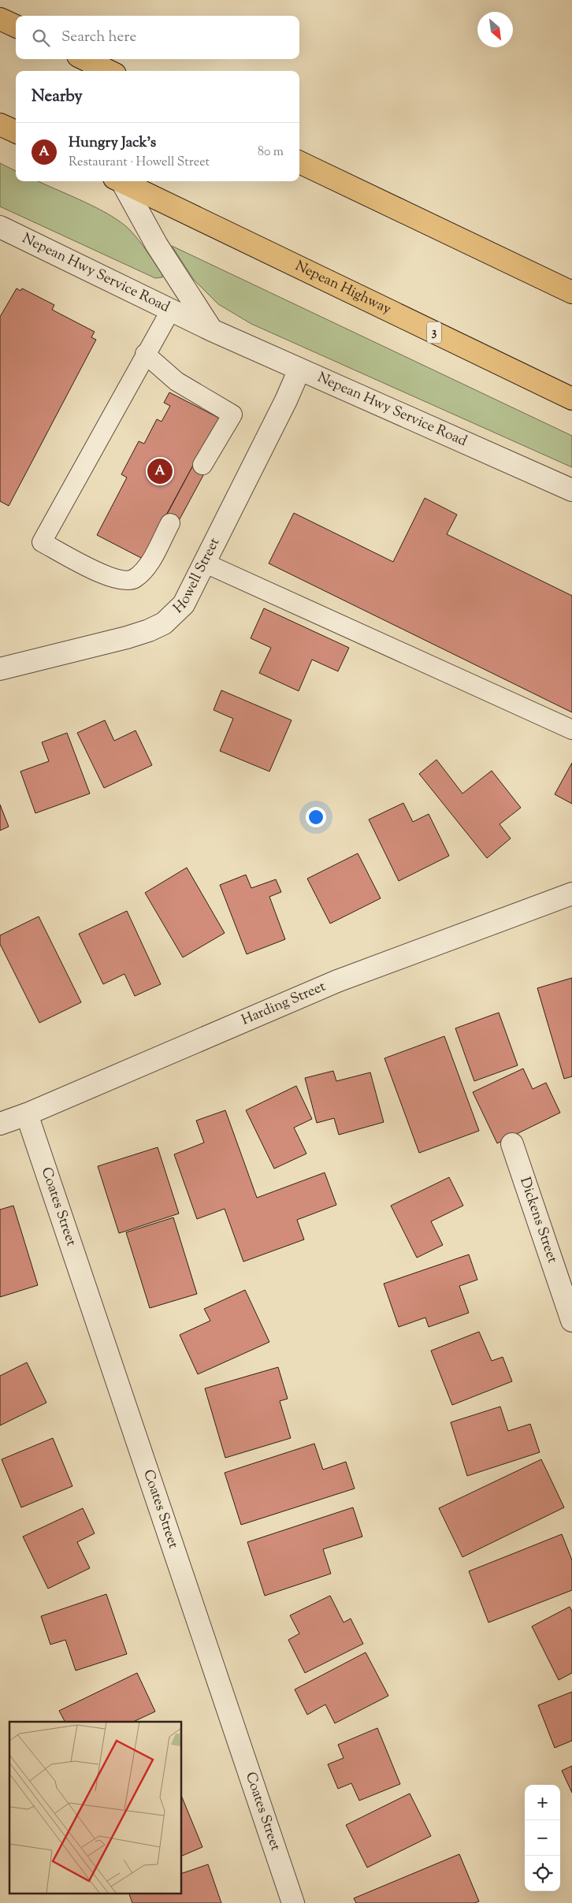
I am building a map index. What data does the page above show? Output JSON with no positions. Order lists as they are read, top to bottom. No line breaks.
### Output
{"streets":{"highway":["Nepean Highway","3"],"street":["Nepean Hwy Service Road","Howell Street","Harding Street","Coates Street","Dickens Street"]},"crossings":[["Nepean Hwy Service Road","Howell Street"],["Harding Street","Coates Street"]],"north":"bottom right","page":{"search":"Search here","heading":"Nearby","list":[{"mark":"A","name":"Hungry Jack's","note":"Restaurant · Howell Street","value":"80 m"}],"pins":"A","map_buttons":["+","−"]}}
